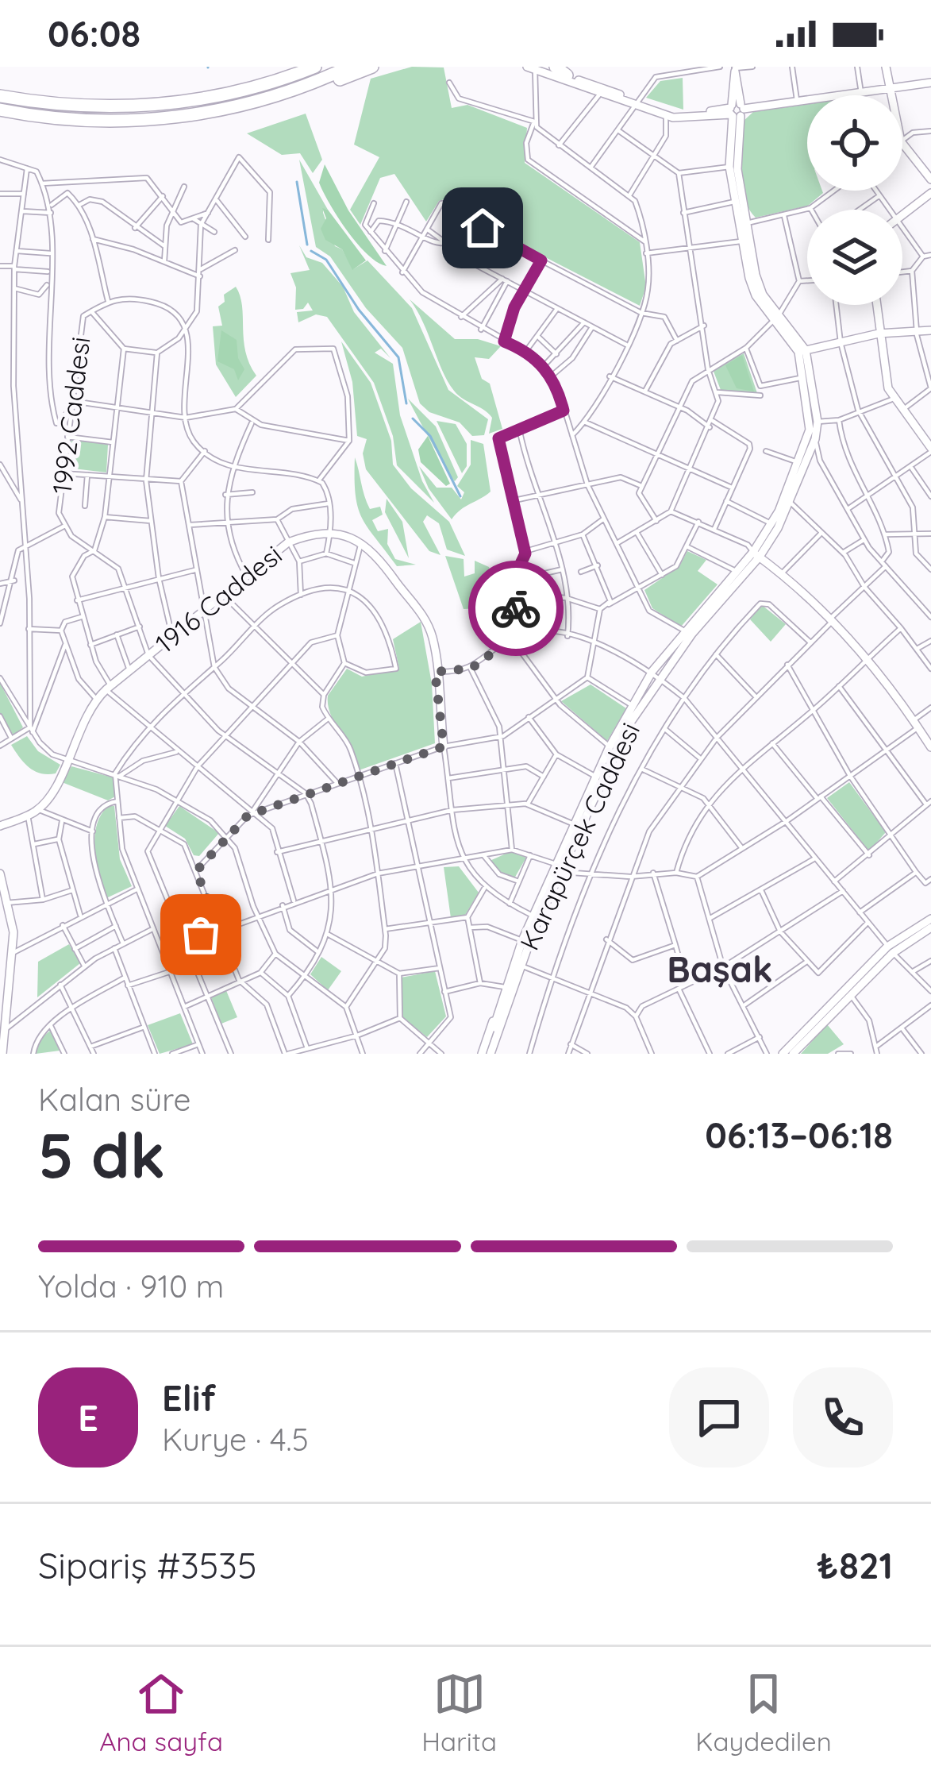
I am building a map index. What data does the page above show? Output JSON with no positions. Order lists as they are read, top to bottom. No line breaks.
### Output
{"streets":{"main road":["1916 Caddesi","Karapürçek Caddesi"],"street":["1992 Caddesi"]},"crossings":[["1992 Caddesi","1916 Caddesi"]],"districts":["Başak"],"page":{"status":"06:08","heading":["5 dk","Kalan süre","06:13–06:18"],"panel":["Elif","Kurye · 4.5","Sipariş #3535","₺821"],"bar":"Yolda · 910 m","round":"E","tabs":["Ana sayfa","Harita","Kaydedilen"]}}
